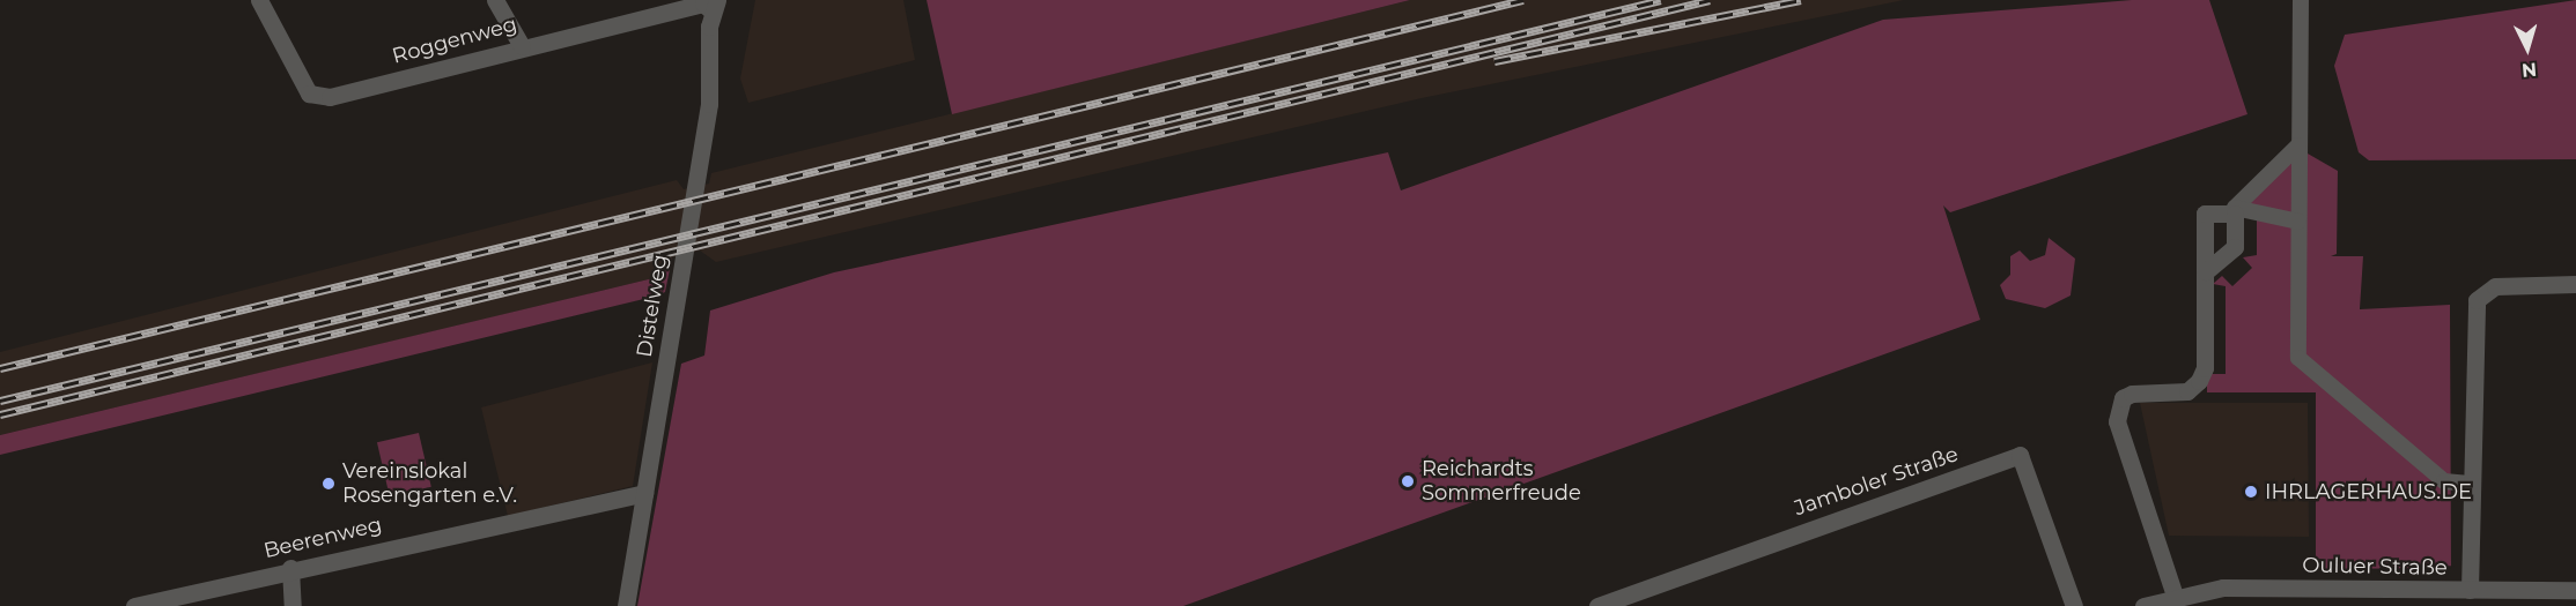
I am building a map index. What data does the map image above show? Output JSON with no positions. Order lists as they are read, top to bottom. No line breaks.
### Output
{"streets":{"street":["Roggenweg","Distelweg","Jamboler Straße","Beerenweg","Ouluer Straße"]},"crossings":[["Roggenweg","Distelweg"],["Distelweg","Beerenweg"]],"places":["Reichardts Sommerfreude","Vereinslokal Rosengarten e.V.","IHRLAGERHAUS.DE"],"north":"bottom"}
